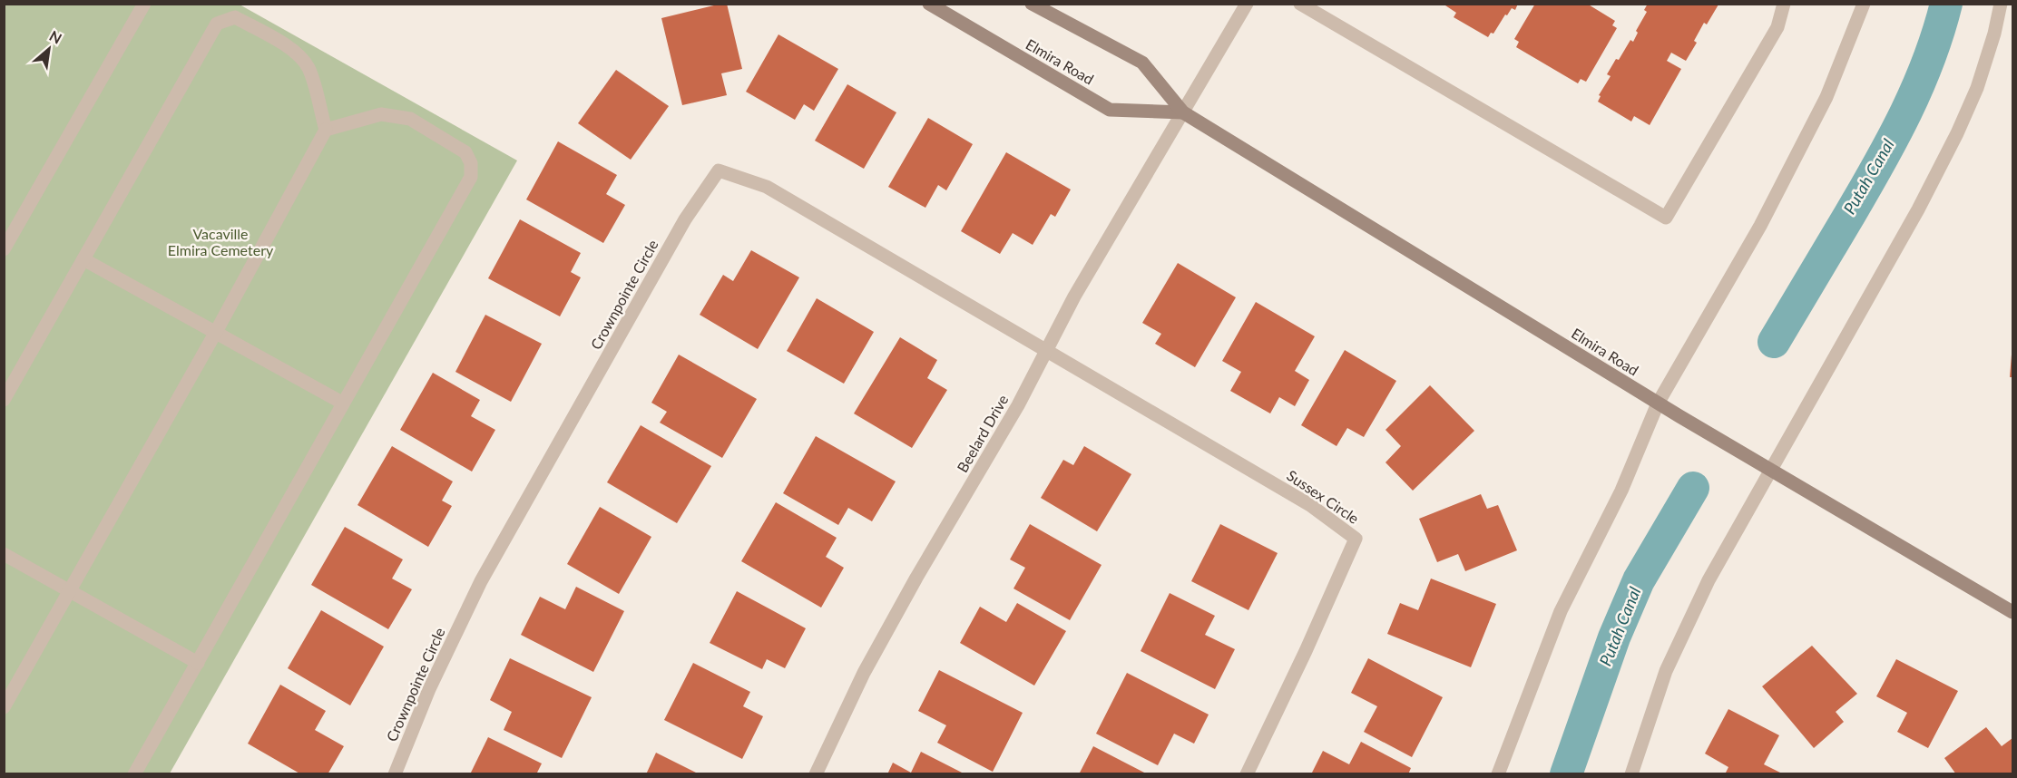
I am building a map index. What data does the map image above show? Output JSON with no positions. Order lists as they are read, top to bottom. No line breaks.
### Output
{"streets":{"main road":["Elmira Road"],"street":["Crownpointe Circle","Beelard Drive","Sussex Circle"]},"crossings":[["Elmira Road","Beelard Drive"],["Crownpointe Circle","Beelard Drive"],["Crownpointe Circle","Sussex Circle"],["Beelard Drive","Sussex Circle"]],"water":["Putah Canal"],"parks":["Vacaville Elmira Cemetery"],"north":"top right"}
